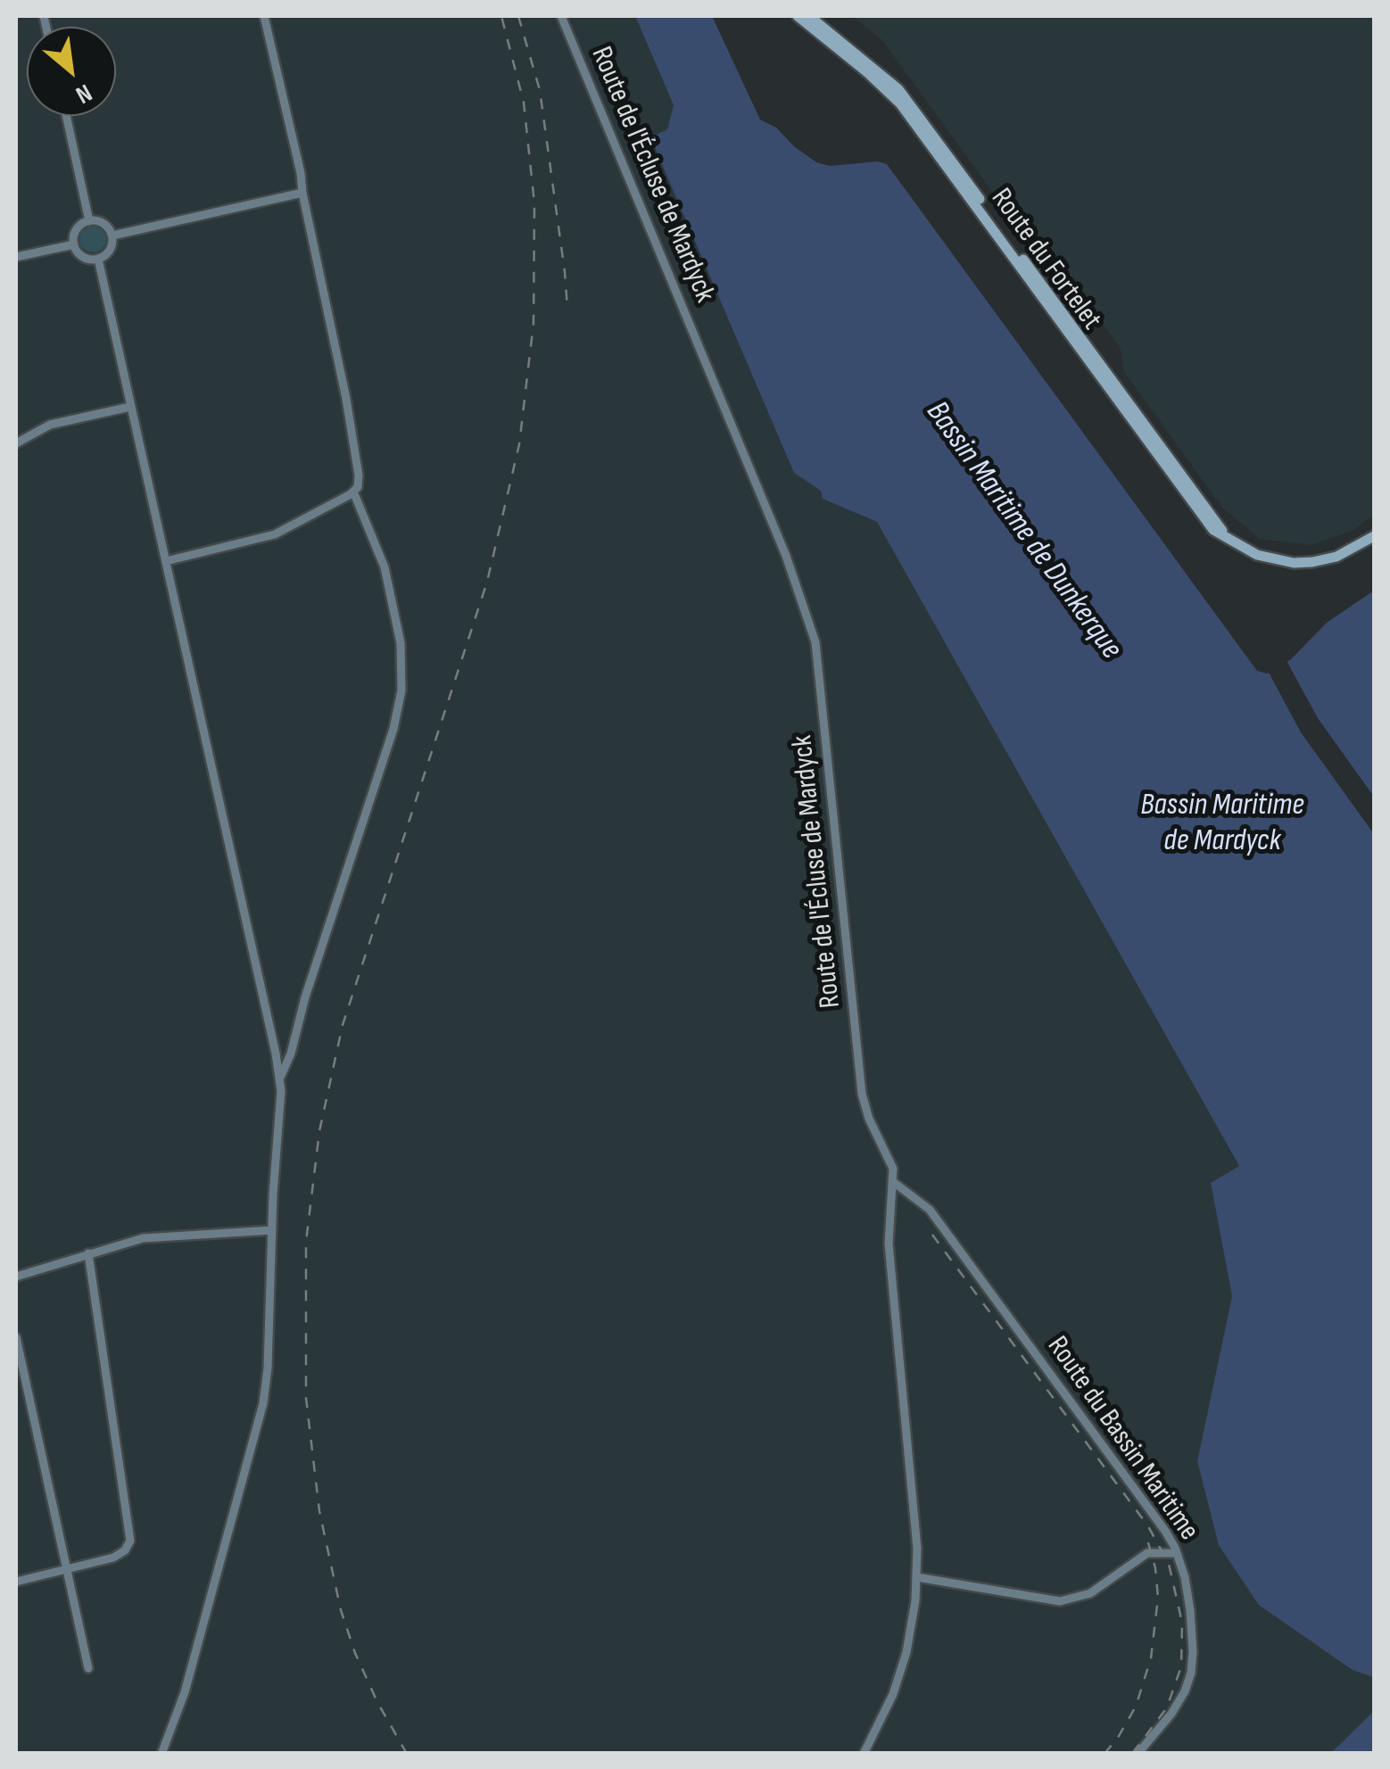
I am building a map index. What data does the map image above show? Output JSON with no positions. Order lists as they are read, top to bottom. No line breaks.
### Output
{"streets":{"main road":["Route du Fortelet"],"street":["Route de l'Écluse de Mardyck","Route du Bassin Maritime"]},"crossings":[["Route de l'Écluse de Mardyck","Route du Bassin Maritime"]],"water":["Bassin Maritime de Dunkerque","Bassin Maritime de Mardyck"],"north":"bottom right"}
